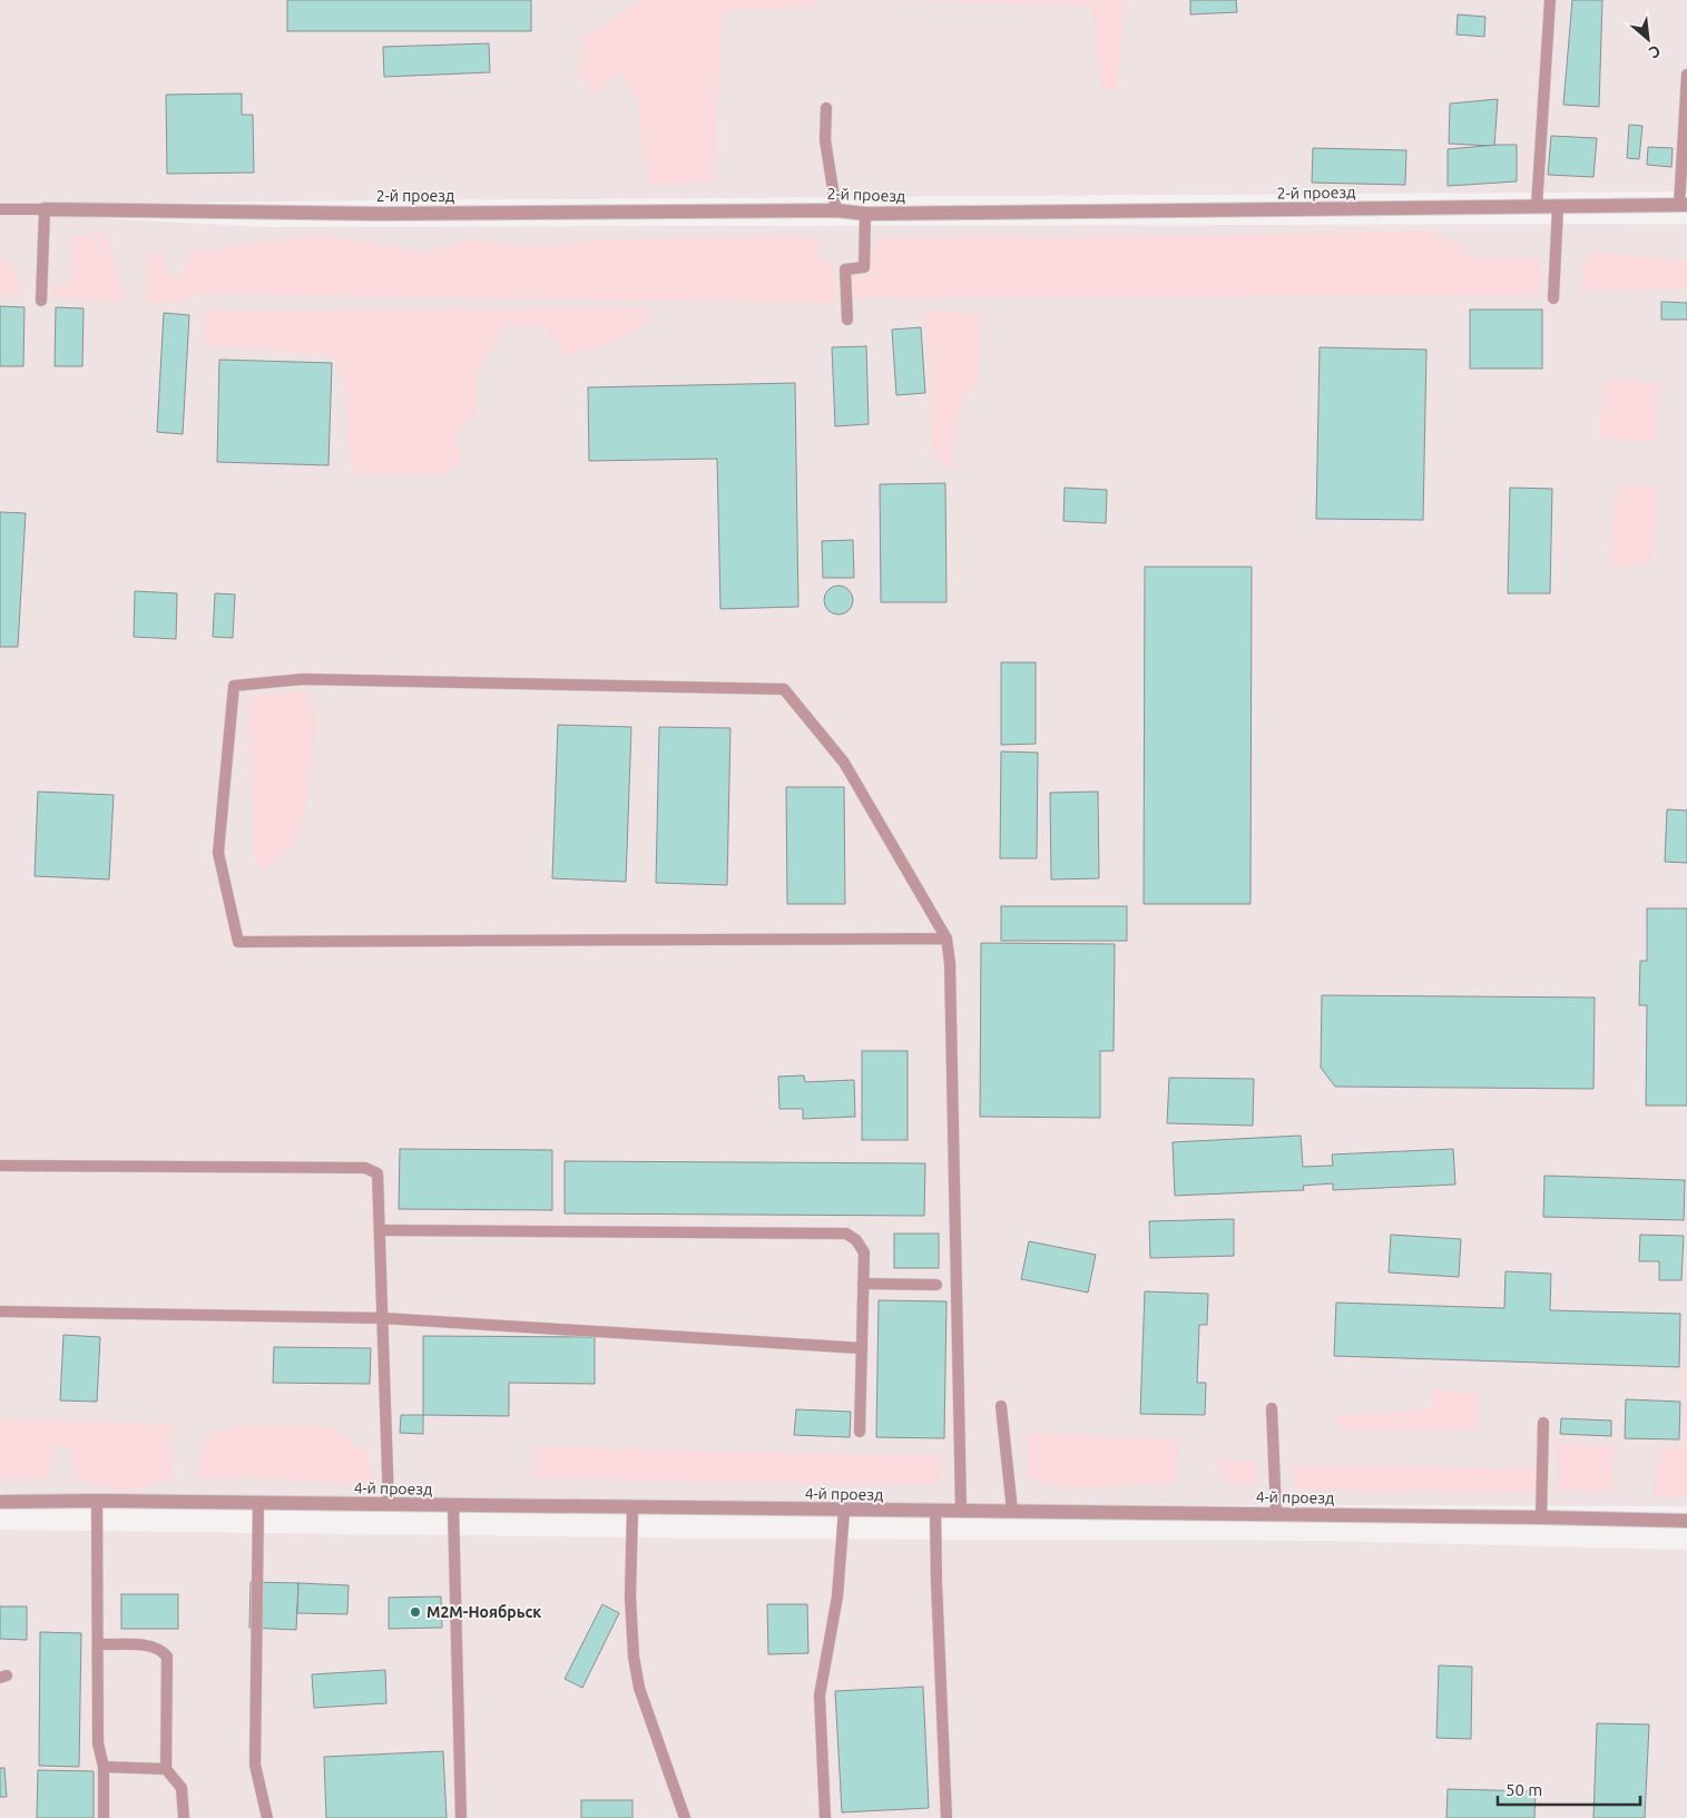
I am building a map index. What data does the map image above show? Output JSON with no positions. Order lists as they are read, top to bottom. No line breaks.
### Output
{"streets":{"street":["2-й проезд","4-й проезд"]},"places":["М2М-Ноябрьск"],"scale_bar":"50 m","north":"bottom right"}
